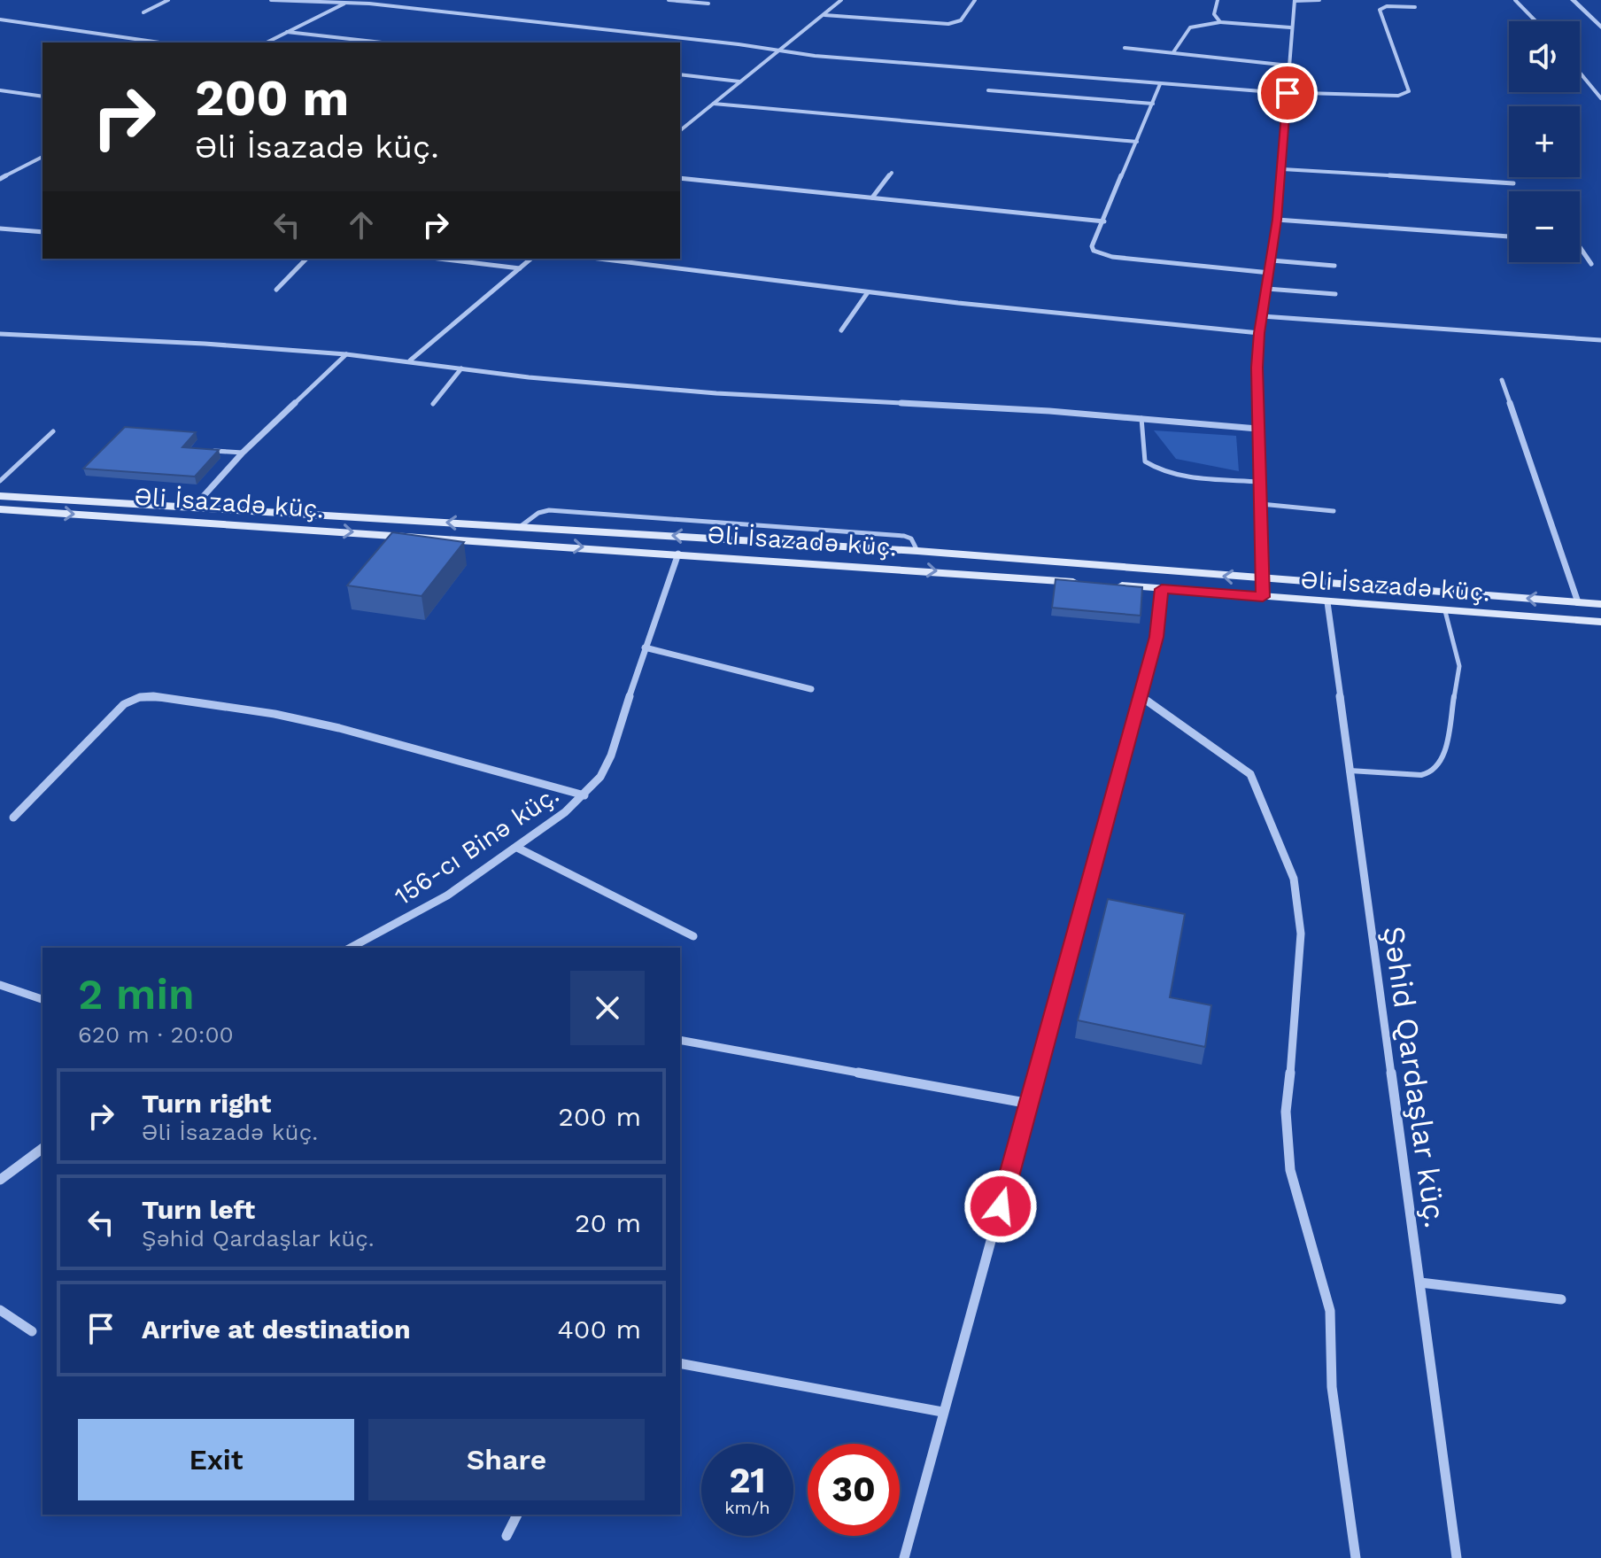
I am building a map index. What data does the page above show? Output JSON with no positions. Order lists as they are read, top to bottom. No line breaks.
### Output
{"streets":{"main road":["Əli İsazadə küç."],"street":["156-cı Binə küç.","Şəhid Qardaşlar küç."]},"crossings":[["Əli İsazadə küç.","156-cı Binə küç."],["Əli İsazadə küç.","Şəhid Qardaşlar küç."]],"page":{"map_buttons":["+","−"],"turn":["200 m","Əli İsazadə küç."],"heading":["2 min","620 m · 20:00"],"list":[{"name":"Turn right","note":"Əli İsazadə küç.","value":"200 m"},{"name":"Turn left","note":"Şəhid Qardaşlar küç.","value":"20 m"},{"name":"Arrive at destination","value":"400 m"}],"buttons":["Exit","Share"],"speed":"21 km/h","limit":"30"}}
